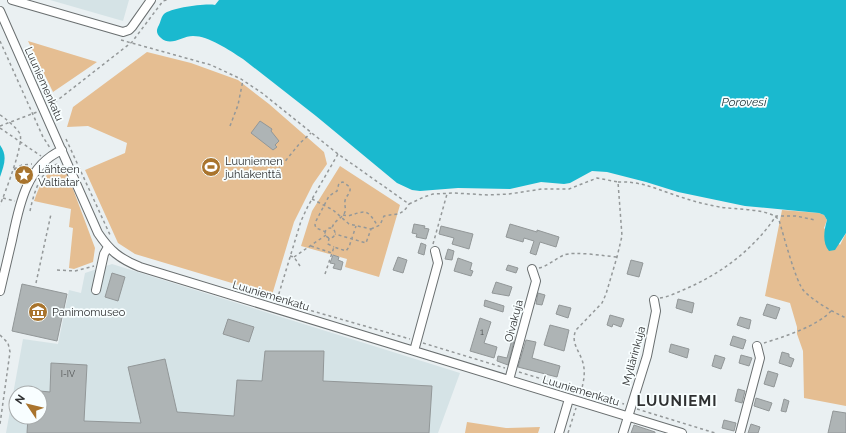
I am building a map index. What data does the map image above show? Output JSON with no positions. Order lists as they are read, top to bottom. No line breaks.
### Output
{"streets":{"street":["Luuniemenkatu","Oivakuja","Myllärinkuja"]},"crossings":[["Luuniemenkatu","Oivakuja"],["Luuniemenkatu","Myllärinkuja"]],"districts":["LUUNIEMI"],"water":["Porovesi"],"places":{"sports":["Luuniemen juhlakenttä"],"place":["Lähteen Valtiatar"],"museum":["Panimomuseo"]},"house_numbers":["1","I-IV"],"north":"top left"}
